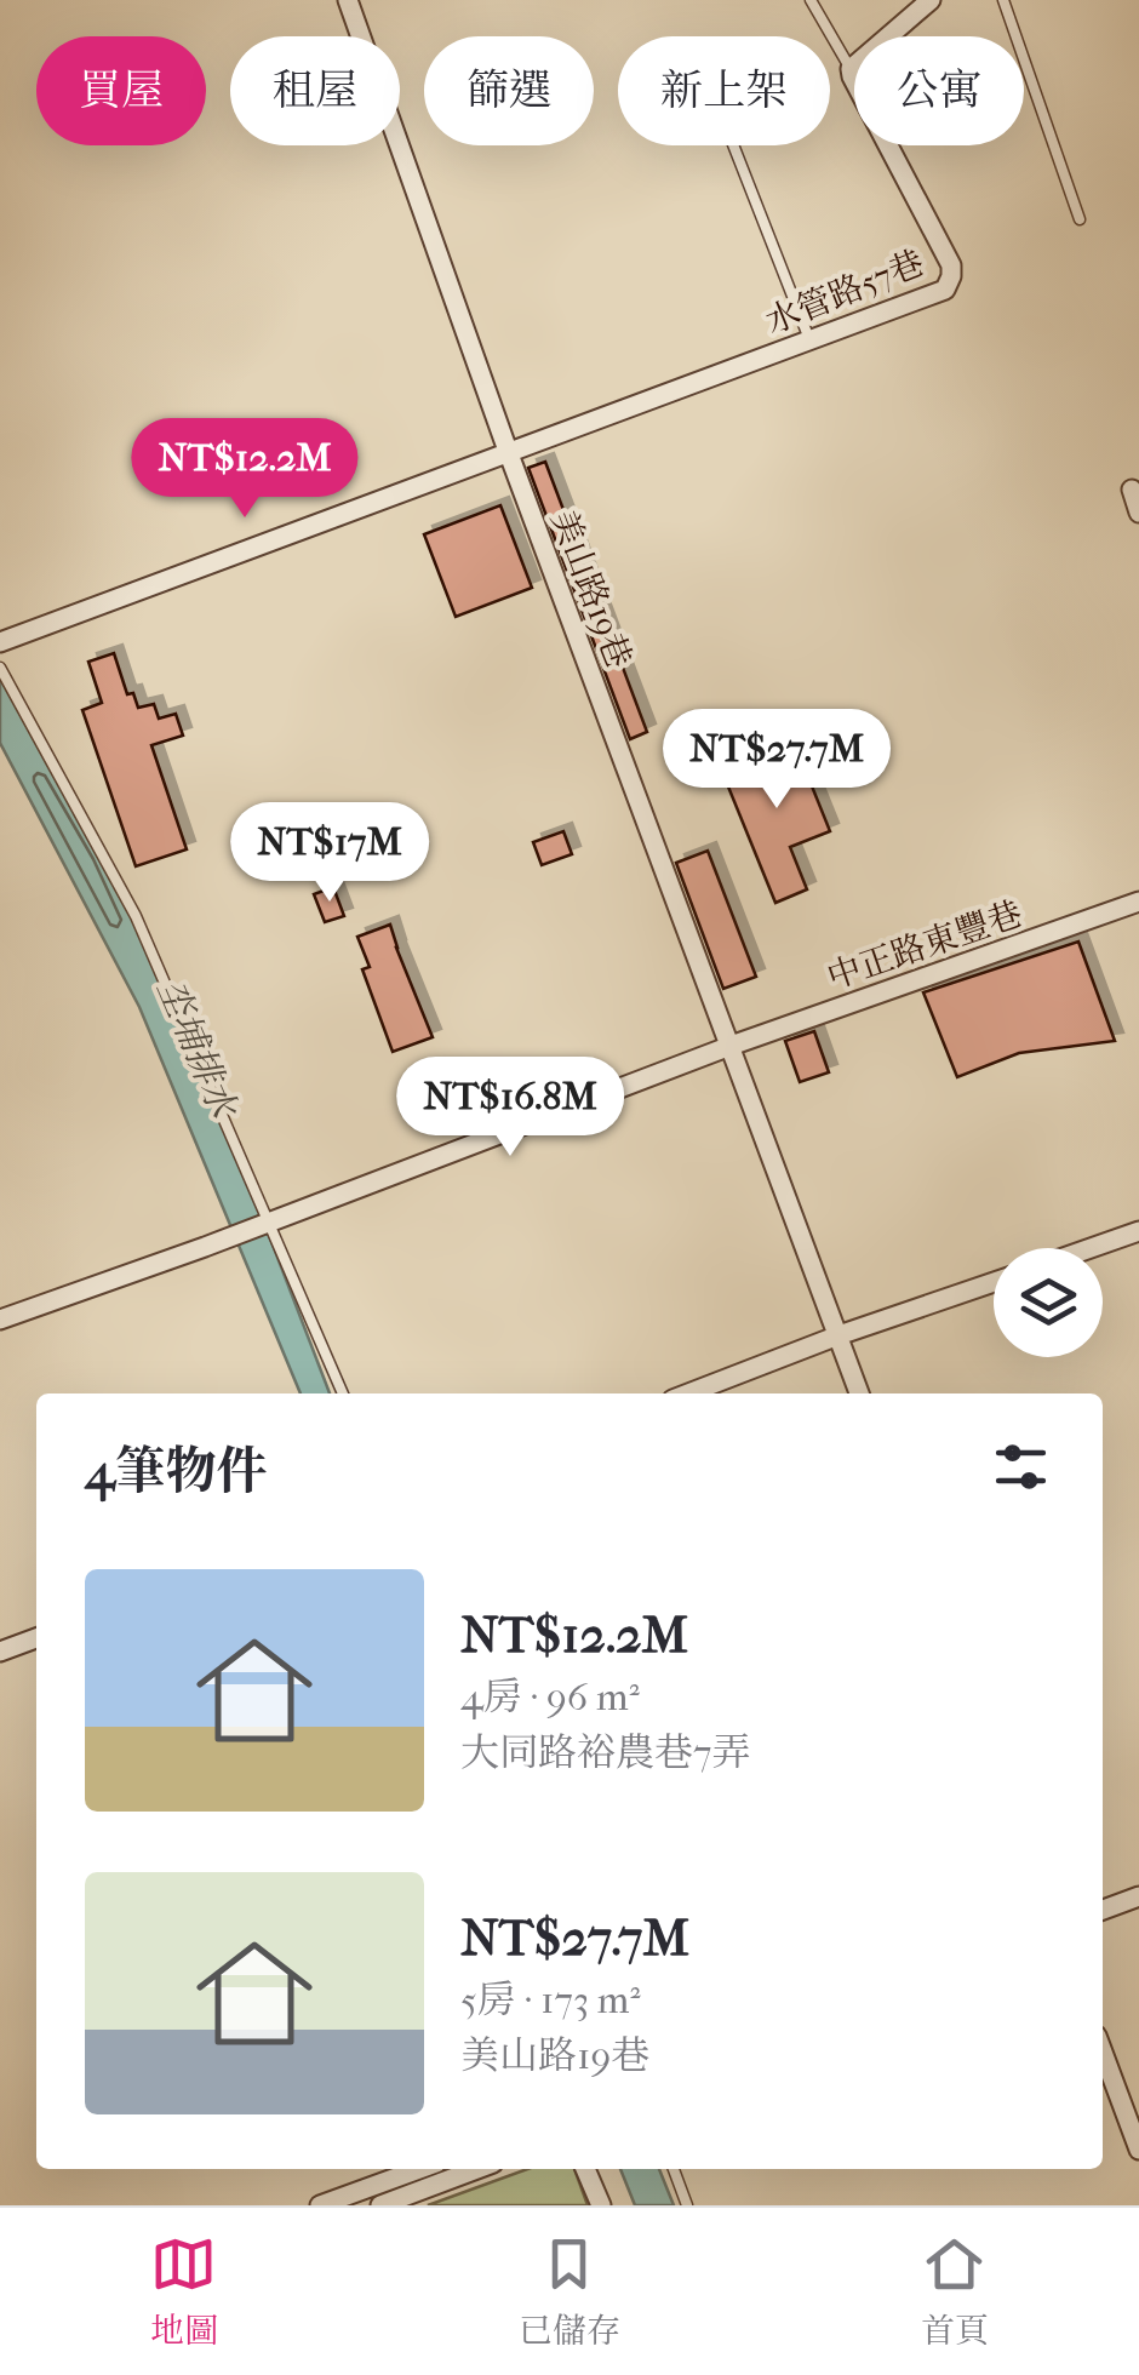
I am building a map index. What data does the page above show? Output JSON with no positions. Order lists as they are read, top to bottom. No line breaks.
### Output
{"streets":{"street":["水管路57巷","美山路19巷","中正路東豐巷"]},"crossings":[["水管路57巷","美山路19巷"],["美山路19巷","中正路東豐巷"]],"water":["坔埔排水"],"page":{"chip":["買屋","租屋","篩選","新上架","公寓"],"price":["NT$12.2M","NT$27.7M","NT$17M","NT$16.8M"],"heading":"4筆物件","list":[{"name":"NT$12.2M","note":"4房 · 96 m² · 大同路裕農巷7弄"},{"name":"NT$27.7M","note":"5房 · 173 m² · 美山路19巷"}],"tabs":["地圖","已儲存","首頁"]}}
